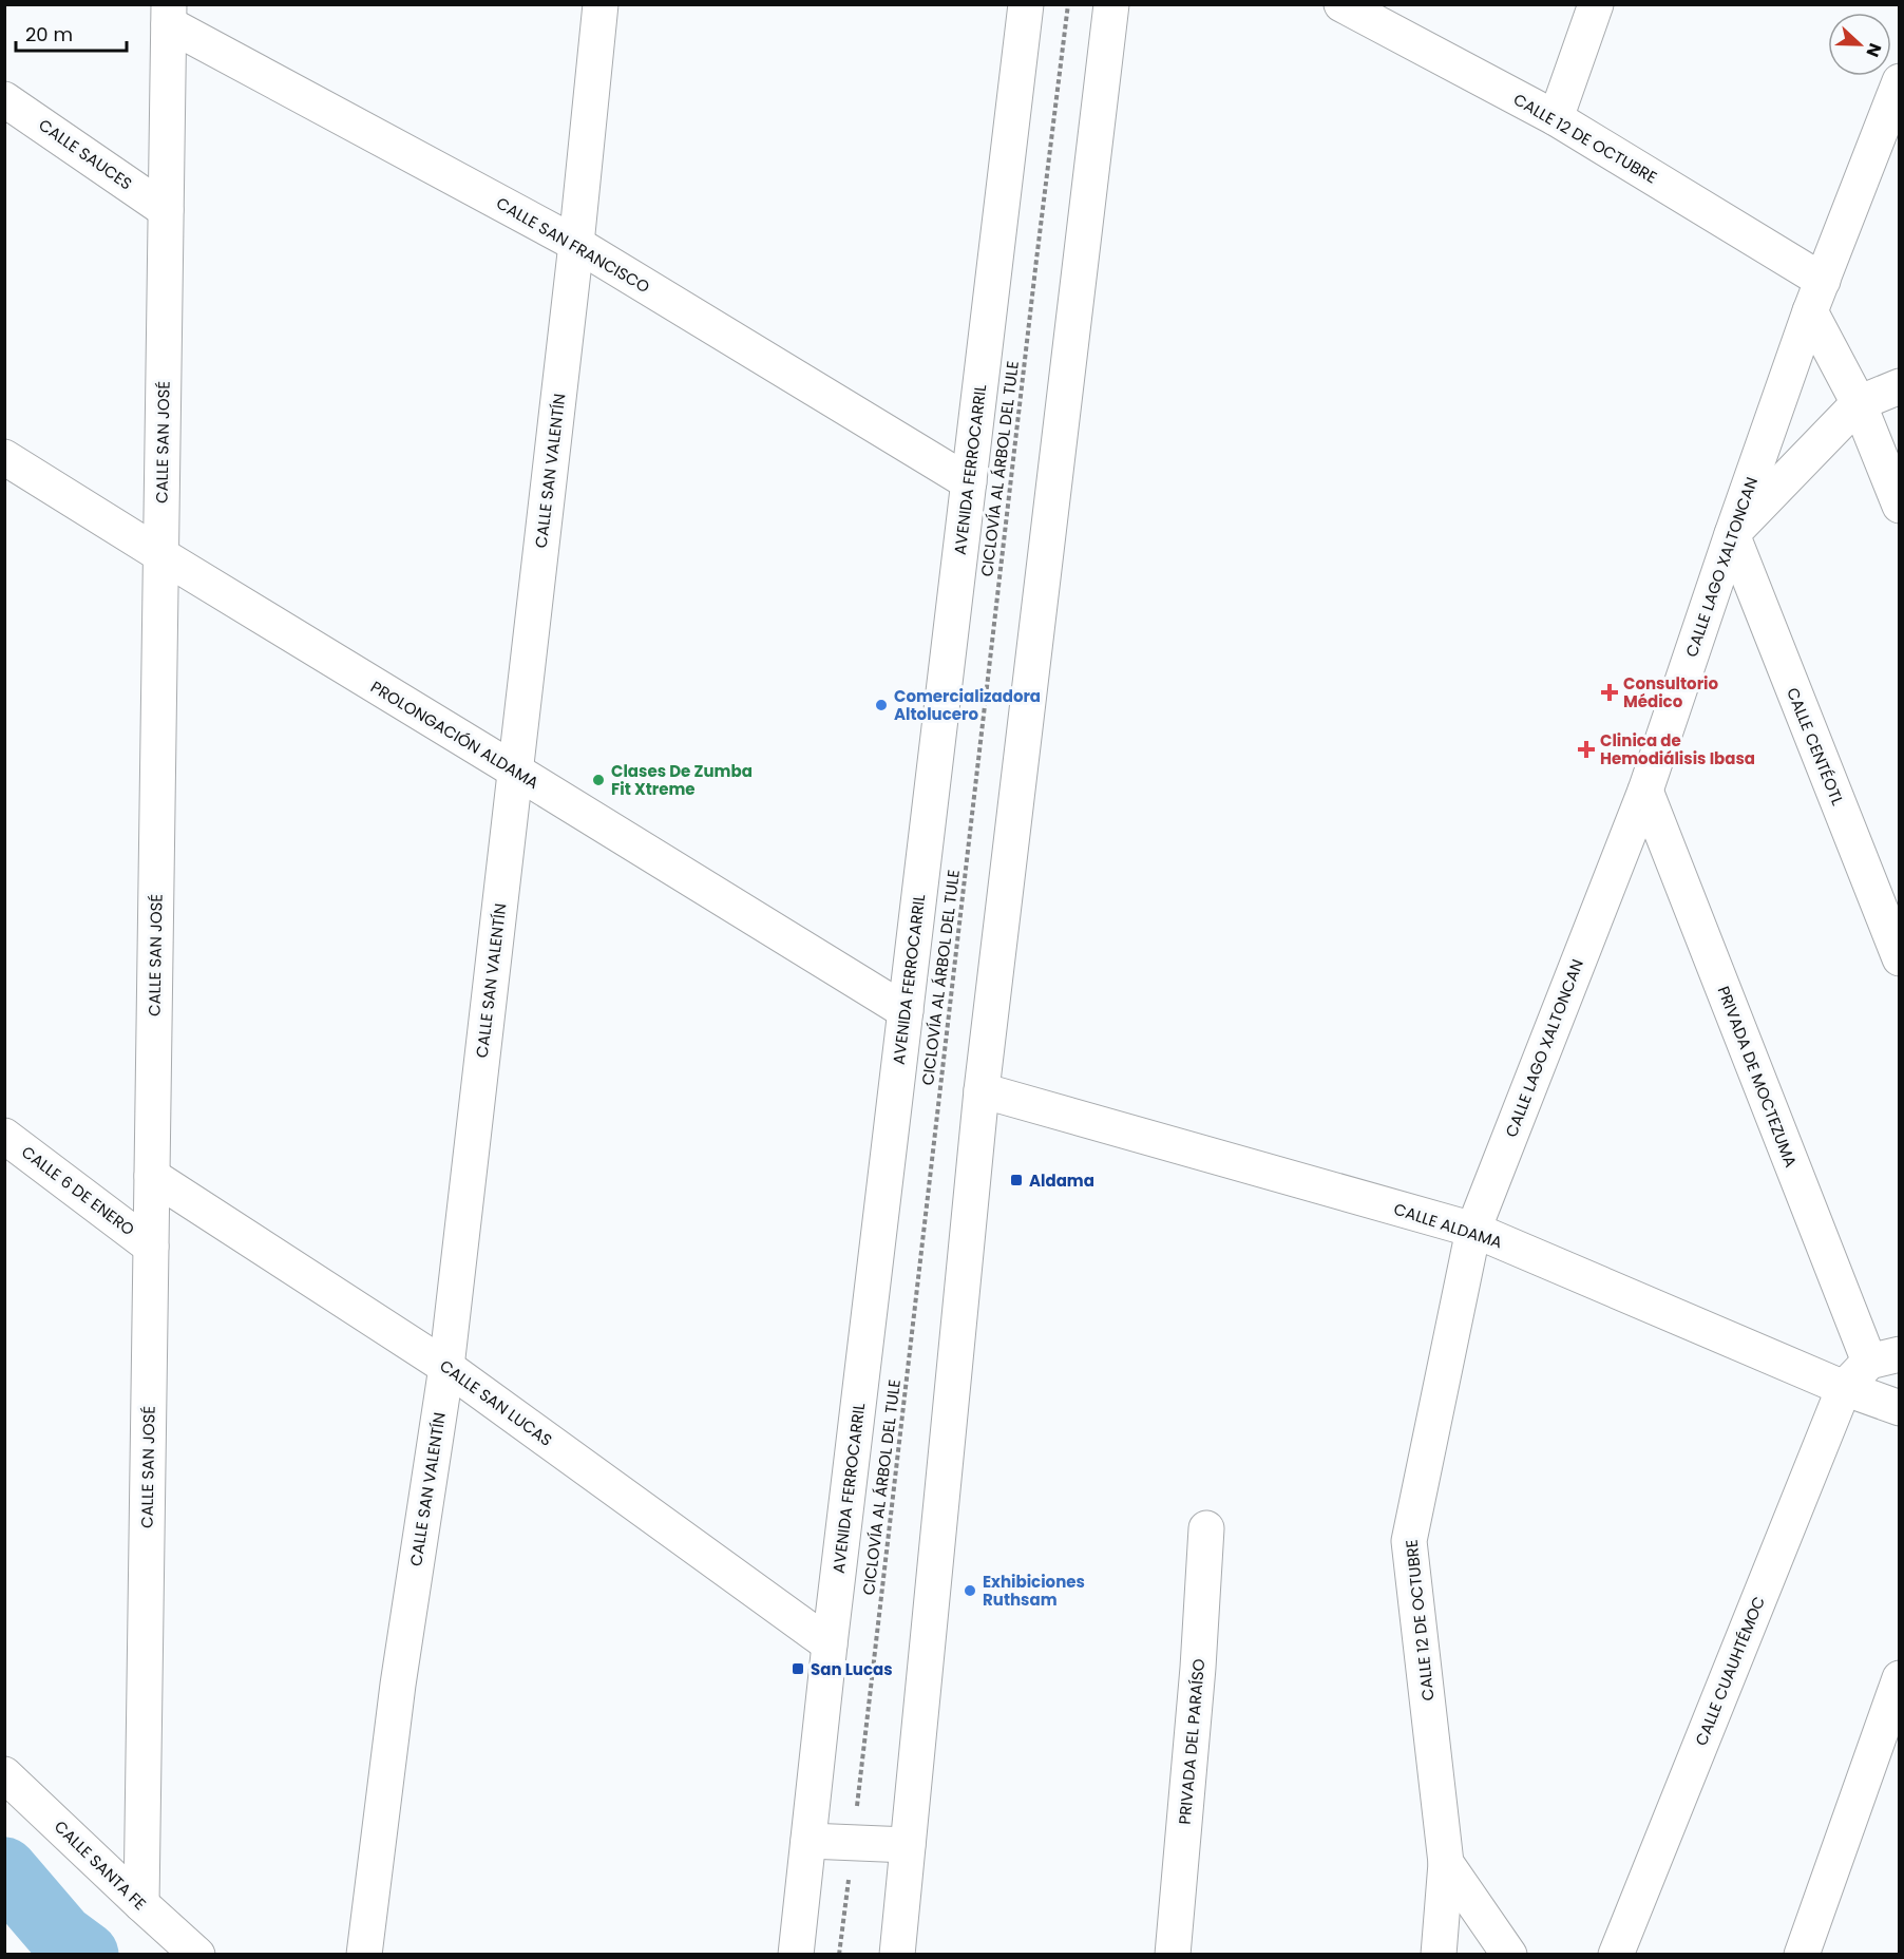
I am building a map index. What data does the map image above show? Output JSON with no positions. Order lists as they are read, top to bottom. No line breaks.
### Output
{"streets":{"street":["CALLE 12 DE OCTUBRE","CALLE SAUCES","CALLE SAN FRANCISCO","CALLE SAN JOSÉ","AVENIDA FERROCARRIL","CALLE SAN VALENTÍN","CALLE LAGO XALTONCAN","PROLONGACIÓN ALDAMA","CALLE CENTÉOTL","PRIVADA DE MOCTEZUMA","CALLE 6 DE ENERO","CALLE ALDAMA","CALLE SAN LUCAS","CALLE CUAUHTÉMOC","PRIVADA DEL PARAÍSO","CALLE SANTA FE"],"path":["CICLOVÍA AL ÁRBOL DEL TULE"]},"crossings":[["CALLE 12 DE OCTUBRE","CALLE LAGO XALTONCAN"],["CALLE 12 DE OCTUBRE","CALLE ALDAMA"],["CALLE SAUCES","CALLE SAN JOSÉ"],["CALLE SAN FRANCISCO","CALLE SAN JOSÉ"],["CALLE SAN FRANCISCO","AVENIDA FERROCARRIL"],["CALLE SAN FRANCISCO","CALLE SAN VALENTÍN"],["CALLE SAN JOSÉ","PROLONGACIÓN ALDAMA"],["CALLE SAN JOSÉ","CALLE 6 DE ENERO"],["CALLE SAN JOSÉ","CALLE SAN LUCAS"],["CALLE SAN JOSÉ","CALLE SANTA FE"],["AVENIDA FERROCARRIL","PROLONGACIÓN ALDAMA"],["AVENIDA FERROCARRIL","CALLE SAN LUCAS"],["CALLE SAN VALENTÍN","PROLONGACIÓN ALDAMA"],["CALLE SAN VALENTÍN","CALLE SAN LUCAS"],["CALLE LAGO XALTONCAN","CALLE CENTÉOTL"],["CALLE LAGO XALTONCAN","PRIVADA DE MOCTEZUMA"],["CALLE LAGO XALTONCAN","CALLE ALDAMA"],["CALLE ALDAMA","CALLE CUAUHTÉMOC"]],"places":{"health":["Consultorio Médico","Clinica de Hemodiálisis Ibasa"],"other":["Comercializadora Altolucero","Clases De Zumba Fit Xtreme","Exhibiciones Ruthsam"],"transit":["Aldama","San Lucas"]},"scale_bar":"20 m","north":"right"}
